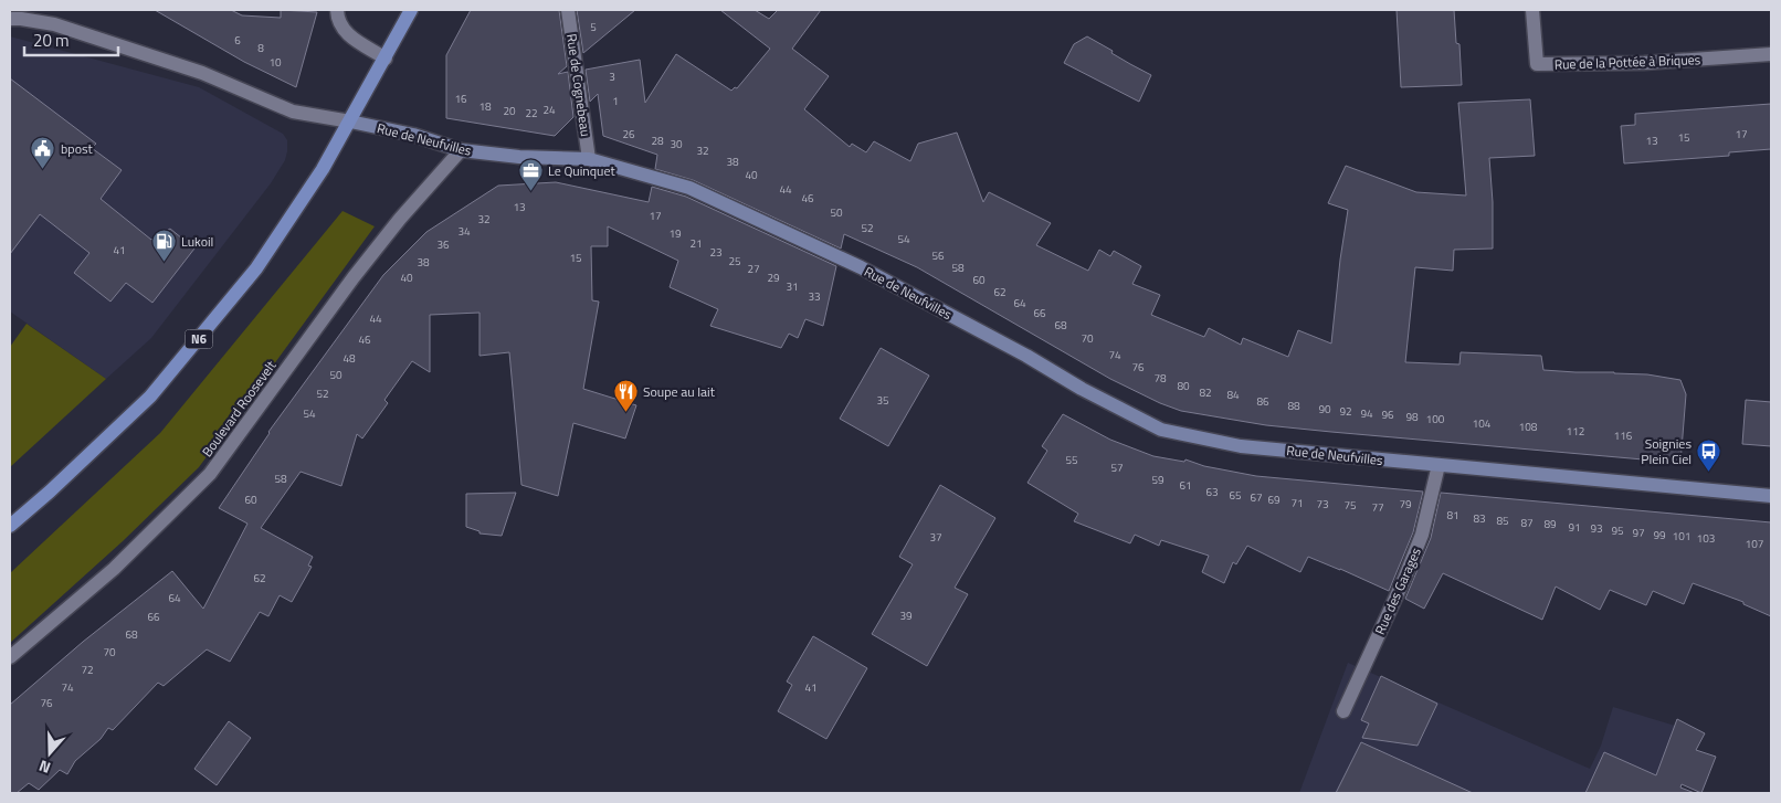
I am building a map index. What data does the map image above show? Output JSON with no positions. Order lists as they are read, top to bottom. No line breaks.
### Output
{"streets":{"main road":["Rue de Neufvilles","N6"],"street":["Rue de la Pottée à Briques","Rue de Cognebeau","Boulevard Roosevelt","Rue des Garages"]},"crossings":[["Rue de Cognebeau","Rue de Neufvilles"],["Rue de Neufvilles","N6"],["Rue de Neufvilles","Boulevard Roosevelt"],["Rue de Neufvilles","Rue des Garages"]],"places":{"public building":["bpost"],"office":["Le Quinquet"],"fuel station":["Lukoil"],"restaurant":["Soupe au lait"],"bus stop":["Soignies Plein Ciel"]},"house_numbers":["5","6","8","10","3","16","1","18","24","20","22","26","17","15","28","13","30","32","38","40","44","46","13","50","17","32","52","34","19","54","21","36","41","23","56","15","25","38","58","27","40","29","60","31","62","33","64","66","44","68","70","46","74","48","76","50","78","80","82","52","84","35","86","88","90","92","54","94","96","98","100","104","108","112","116","55","57","58","59","61","63","65","67","60","69","71","73","79","75","77","81","83","85","87","89","91","93","95","97","99","101","37","103","107","62","64","39","66","68","70","72","74","41","76"],"scale_bar":"20 m","north":"bottom"}
